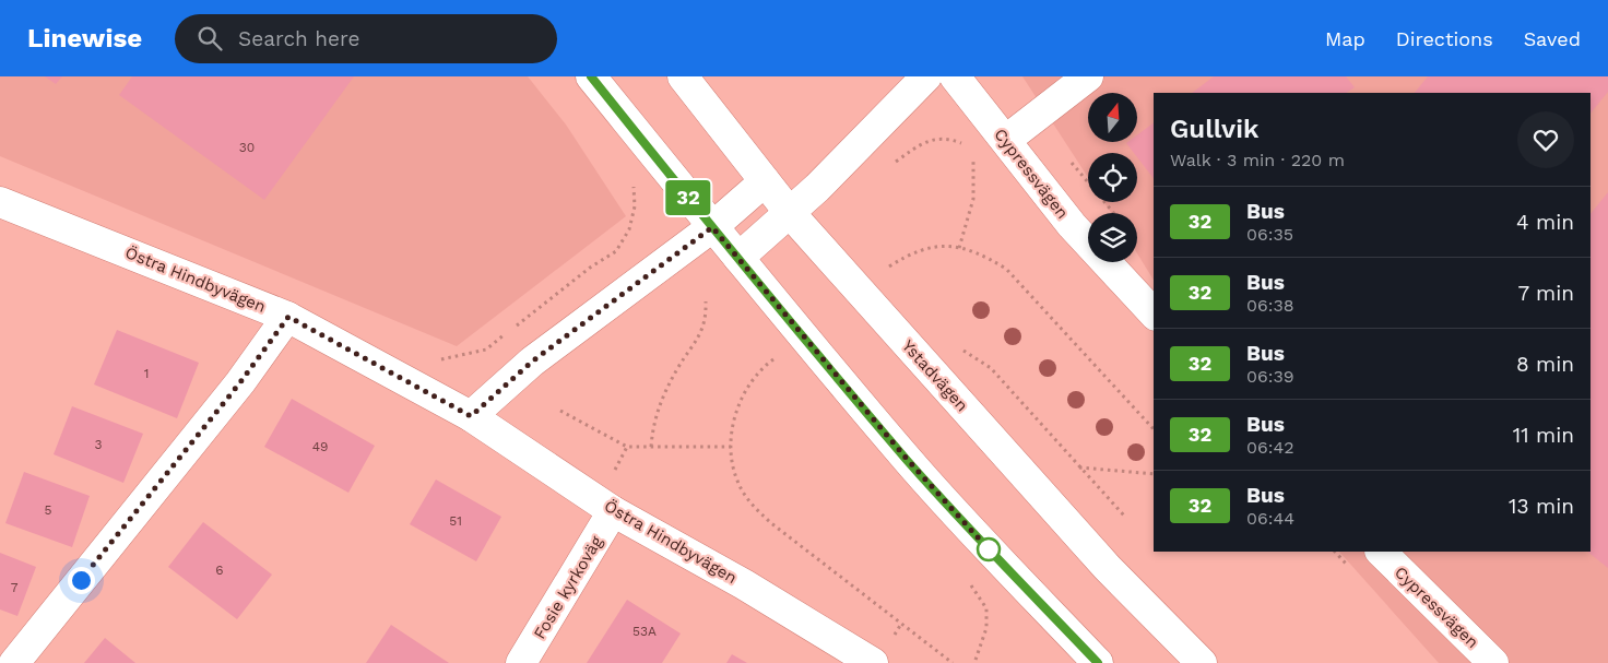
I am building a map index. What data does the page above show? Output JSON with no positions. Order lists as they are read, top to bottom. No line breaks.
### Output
{"streets":{"street":["Cypressvägen","Östra Hindbyvägen","Ystadvägen","Fosie kyrkoväg"]},"crossings":[["Östra Hindbyvägen","Fosie kyrkoväg"]],"lines":["bus line 32"],"house_numbers":["30","1","3","49","5","51","6","7","53A"],"north":"top","page":{"header":"Linewise","search":"Search here","nav":["Map","Directions","Saved"],"on_map":"32","heading":["Gullvik","Walk · 3 min · 220 m"],"list":[{"mark":"32","name":"Bus","note":"06:35","value":"4 min"},{"mark":"32","name":"Bus","note":"06:38","value":"7 min"},{"mark":"32","name":"Bus","note":"06:39","value":"8 min"},{"mark":"32","name":"Bus","note":"06:42","value":"11 min"},{"mark":"32","name":"Bus","note":"06:44","value":"13 min"}]}}
